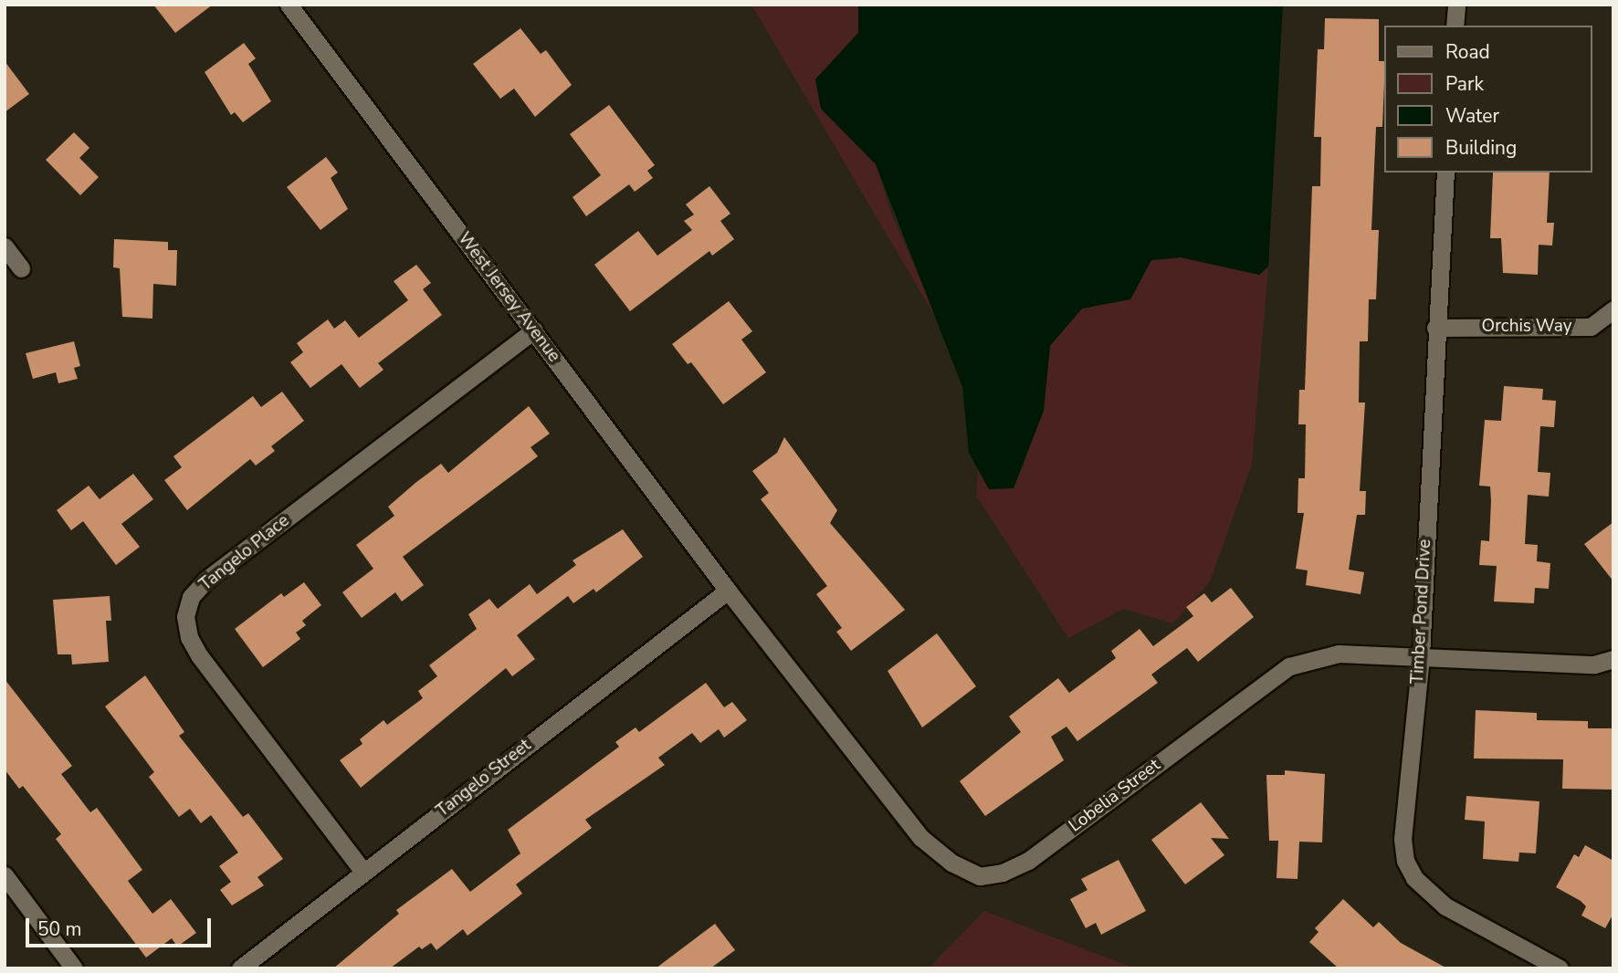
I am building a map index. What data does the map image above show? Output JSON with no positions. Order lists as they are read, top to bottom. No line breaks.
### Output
{"streets":{"street":["West Jersey Avenue","Orchis Way","Tangelo Place","Timber Pond Drive","Tangelo Street","Lobelia Street"]},"crossings":[["West Jersey Avenue","Tangelo Place"],["West Jersey Avenue","Tangelo Street"],["West Jersey Avenue","Lobelia Street"],["Orchis Way","Timber Pond Drive"],["Tangelo Place","Tangelo Street"],["Timber Pond Drive","Lobelia Street"],["Tangelo Street","Lobelia Street"]],"legend":["Road","Park","Water","Building"],"scale_bar":"50 m"}
